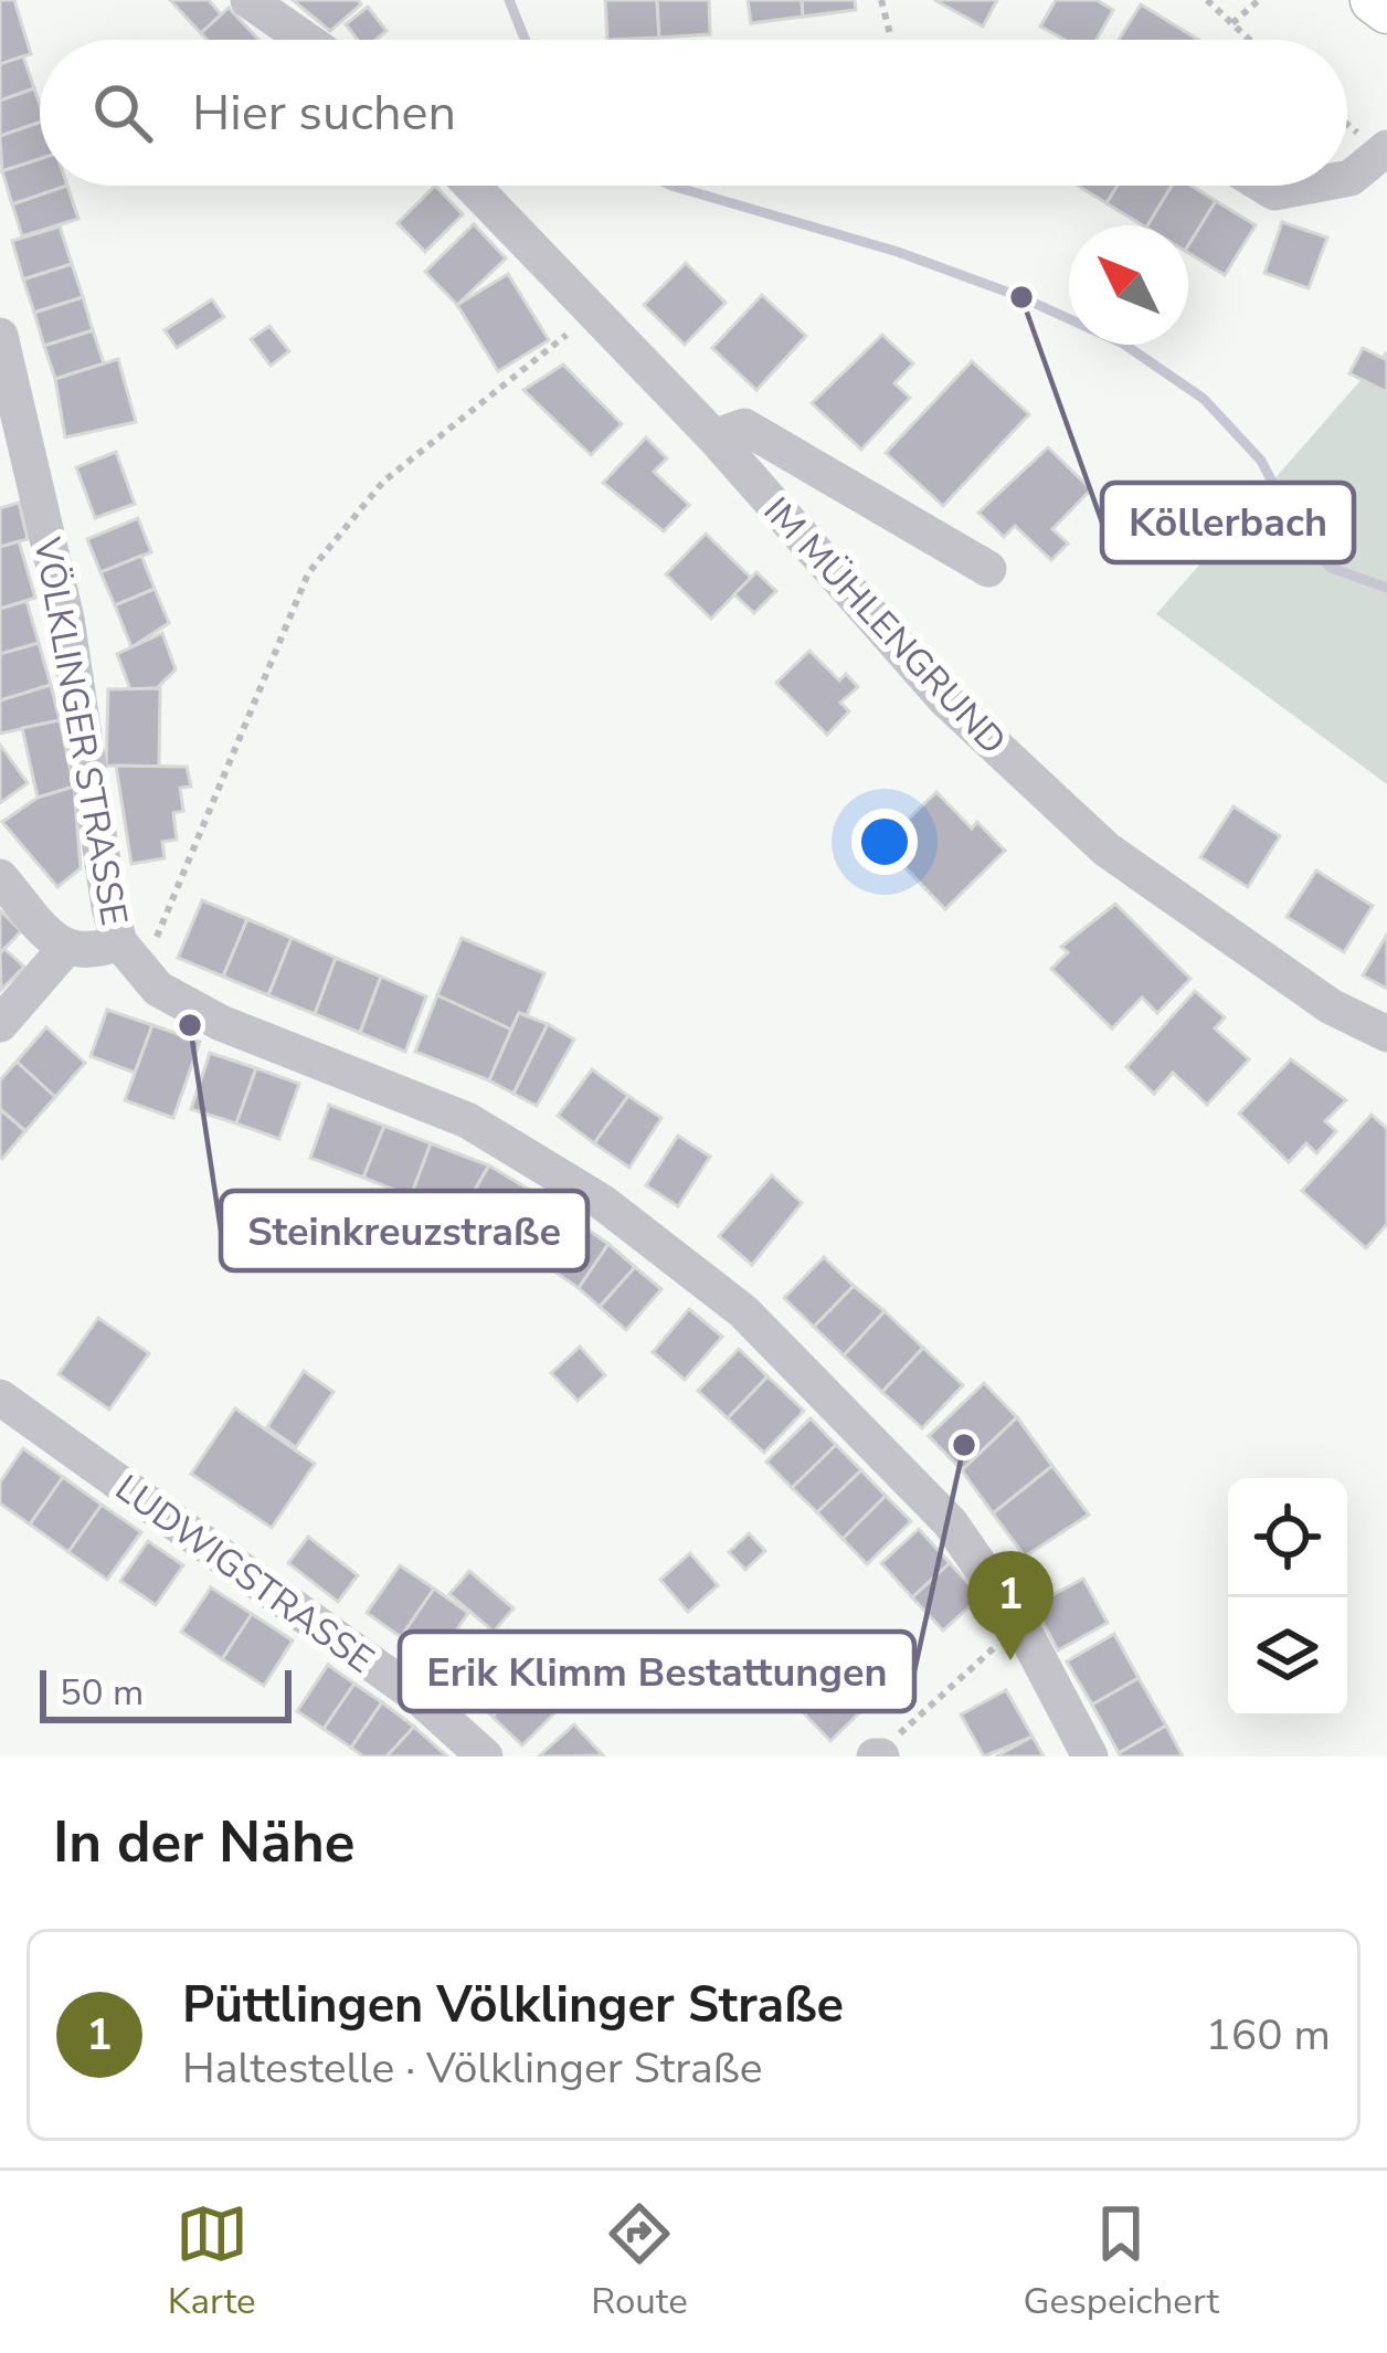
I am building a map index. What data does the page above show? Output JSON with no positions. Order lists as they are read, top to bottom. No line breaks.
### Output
{"streets":{"street":["IM MÜHLENGRUND","VÖLKLINGER STRASSE","LUDWIGSTRASSE"]},"places":["Köllerbach","Steinkreuzstraße","Erik Klimm Bestattungen"],"scale_bar":"50 m","north":"top left","page":{"search":"Hier suchen","pins":"1","scale":"50 m","heading":"In der Nähe","list":[{"mark":"1","name":"Püttlingen Völklinger Straße","note":"Haltestelle · Völklinger Straße","value":"160 m"}],"nav":["Karte","Route","Gespeichert"]}}
